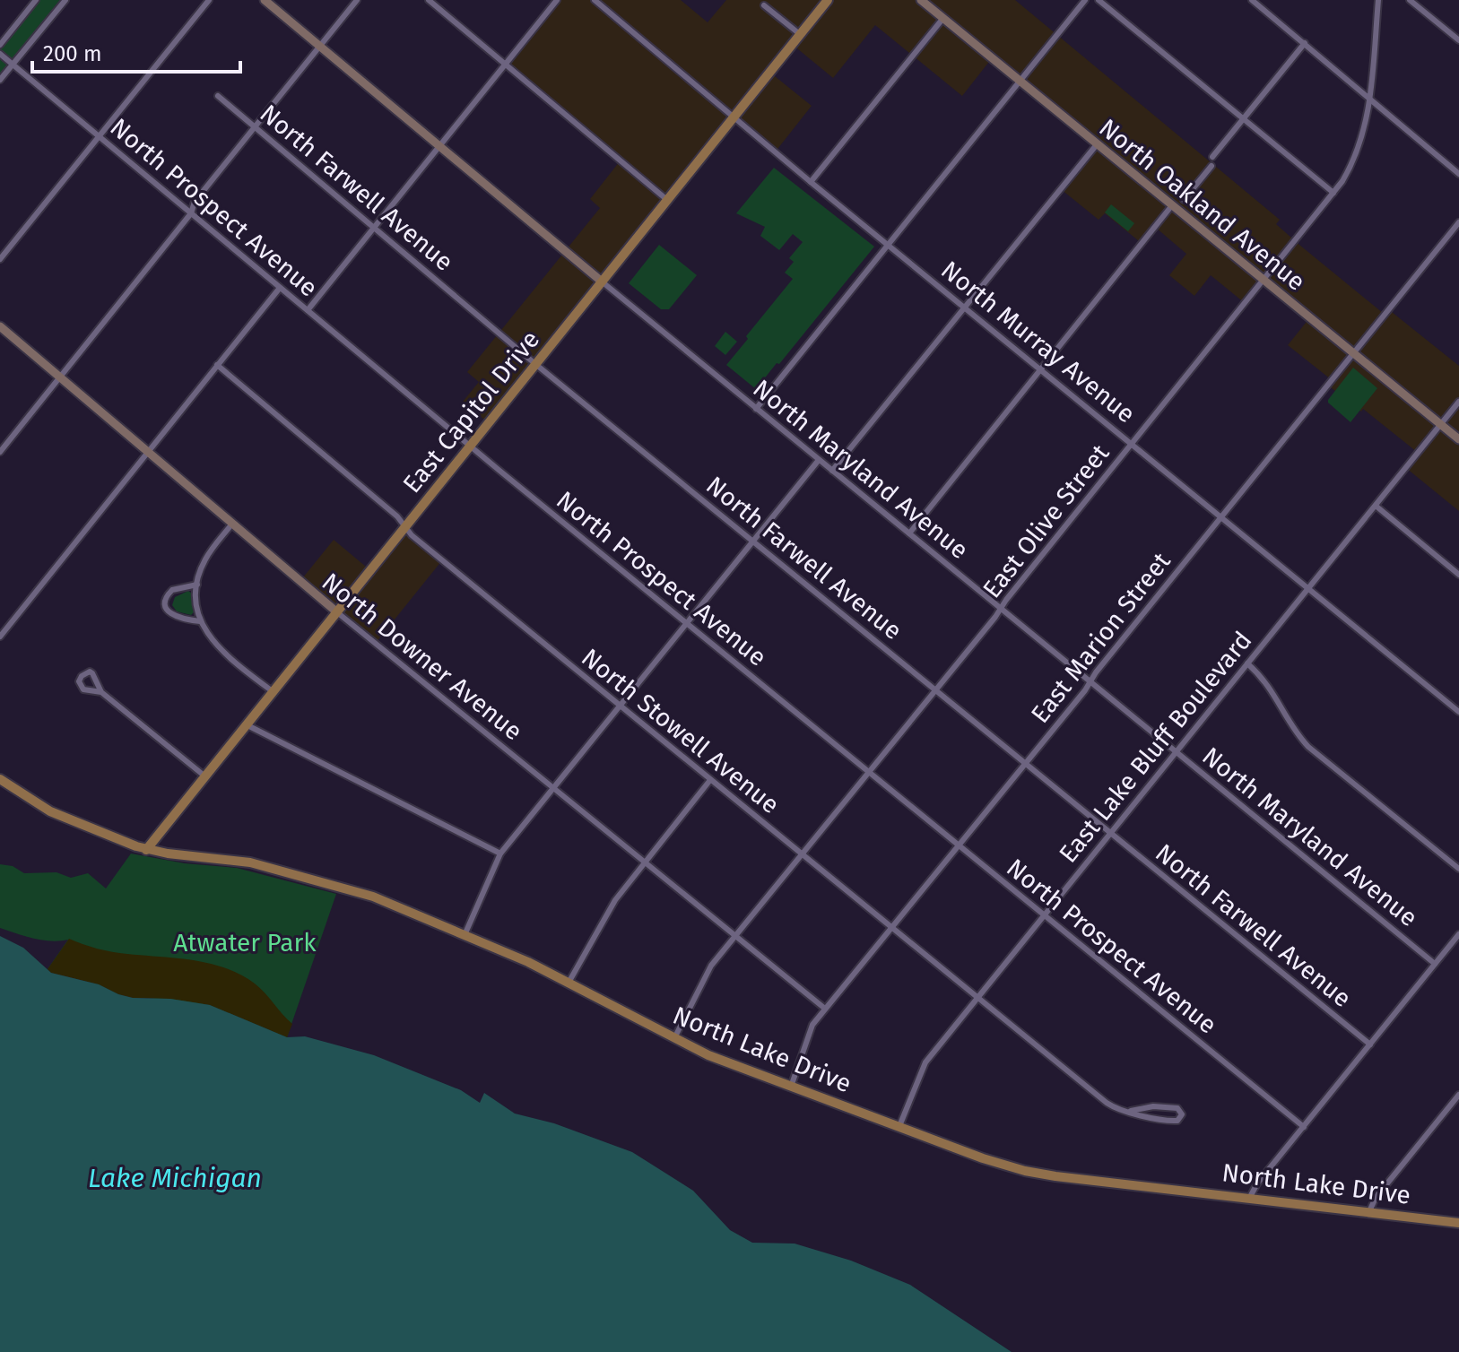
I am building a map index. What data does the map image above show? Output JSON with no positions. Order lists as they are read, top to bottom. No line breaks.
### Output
{"streets":{"main road":["East Capitol Drive","North Lake Drive"],"street":["North Farwell Avenue","North Oakland Avenue","North Prospect Avenue","North Murray Avenue","North Maryland Avenue","East Olive Street","East Marion Street","North Downer Avenue","North Stowell Avenue","East Lake Bluff Boulevard"]},"crossings":[["North Farwell Avenue","East Capitol Drive"],["North Farwell Avenue","East Olive Street"],["North Farwell Avenue","East Marion Street"],["North Farwell Avenue","East Lake Bluff Boulevard"],["North Oakland Avenue","East Olive Street"],["North Oakland Avenue","East Marion Street"],["North Oakland Avenue","East Lake Bluff Boulevard"],["North Prospect Avenue","East Capitol Drive"],["North Prospect Avenue","East Olive Street"],["North Prospect Avenue","East Marion Street"],["North Prospect Avenue","East Lake Bluff Boulevard"],["North Murray Avenue","East Capitol Drive"],["North Murray Avenue","East Olive Street"],["North Murray Avenue","East Marion Street"],["North Murray Avenue","East Lake Bluff Boulevard"],["East Capitol Drive","North Maryland Avenue"],["East Capitol Drive","North Downer Avenue"],["East Capitol Drive","North Stowell Avenue"],["East Capitol Drive","North Lake Drive"],["North Maryland Avenue","East Olive Street"],["North Maryland Avenue","East Marion Street"],["North Maryland Avenue","East Lake Bluff Boulevard"],["East Olive Street","North Downer Avenue"],["East Olive Street","North Stowell Avenue"],["East Olive Street","North Lake Drive"],["East Marion Street","North Downer Avenue"],["East Marion Street","North Stowell Avenue"],["East Marion Street","North Lake Drive"],["North Stowell Avenue","East Lake Bluff Boulevard"],["East Lake Bluff Boulevard","North Lake Drive"]],"water":["Lake Michigan"],"parks":["Atwater Park"],"scale_bar":"200 m"}
